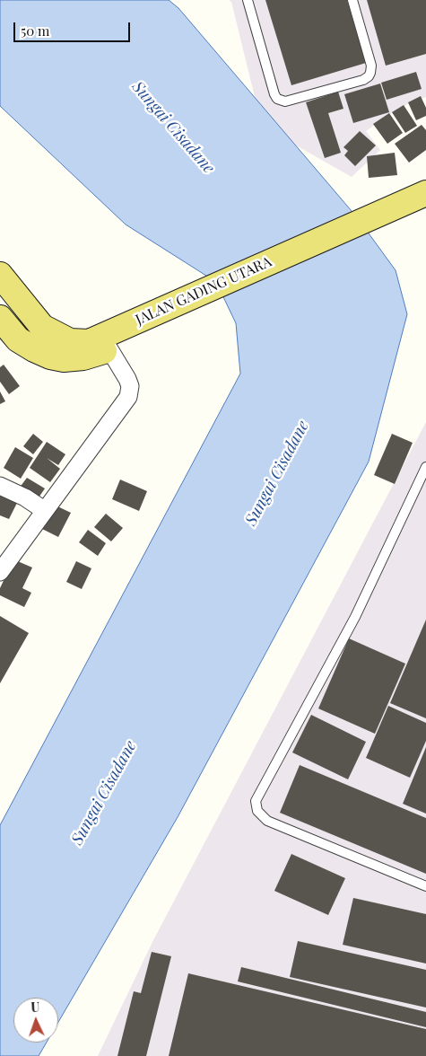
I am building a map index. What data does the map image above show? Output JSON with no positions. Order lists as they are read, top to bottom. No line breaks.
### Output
{"streets":{"main road":["JALAN GADING UTARA"]},"water":["Sungai Cisadane"],"scale_bar":"50 m","north":"top"}
